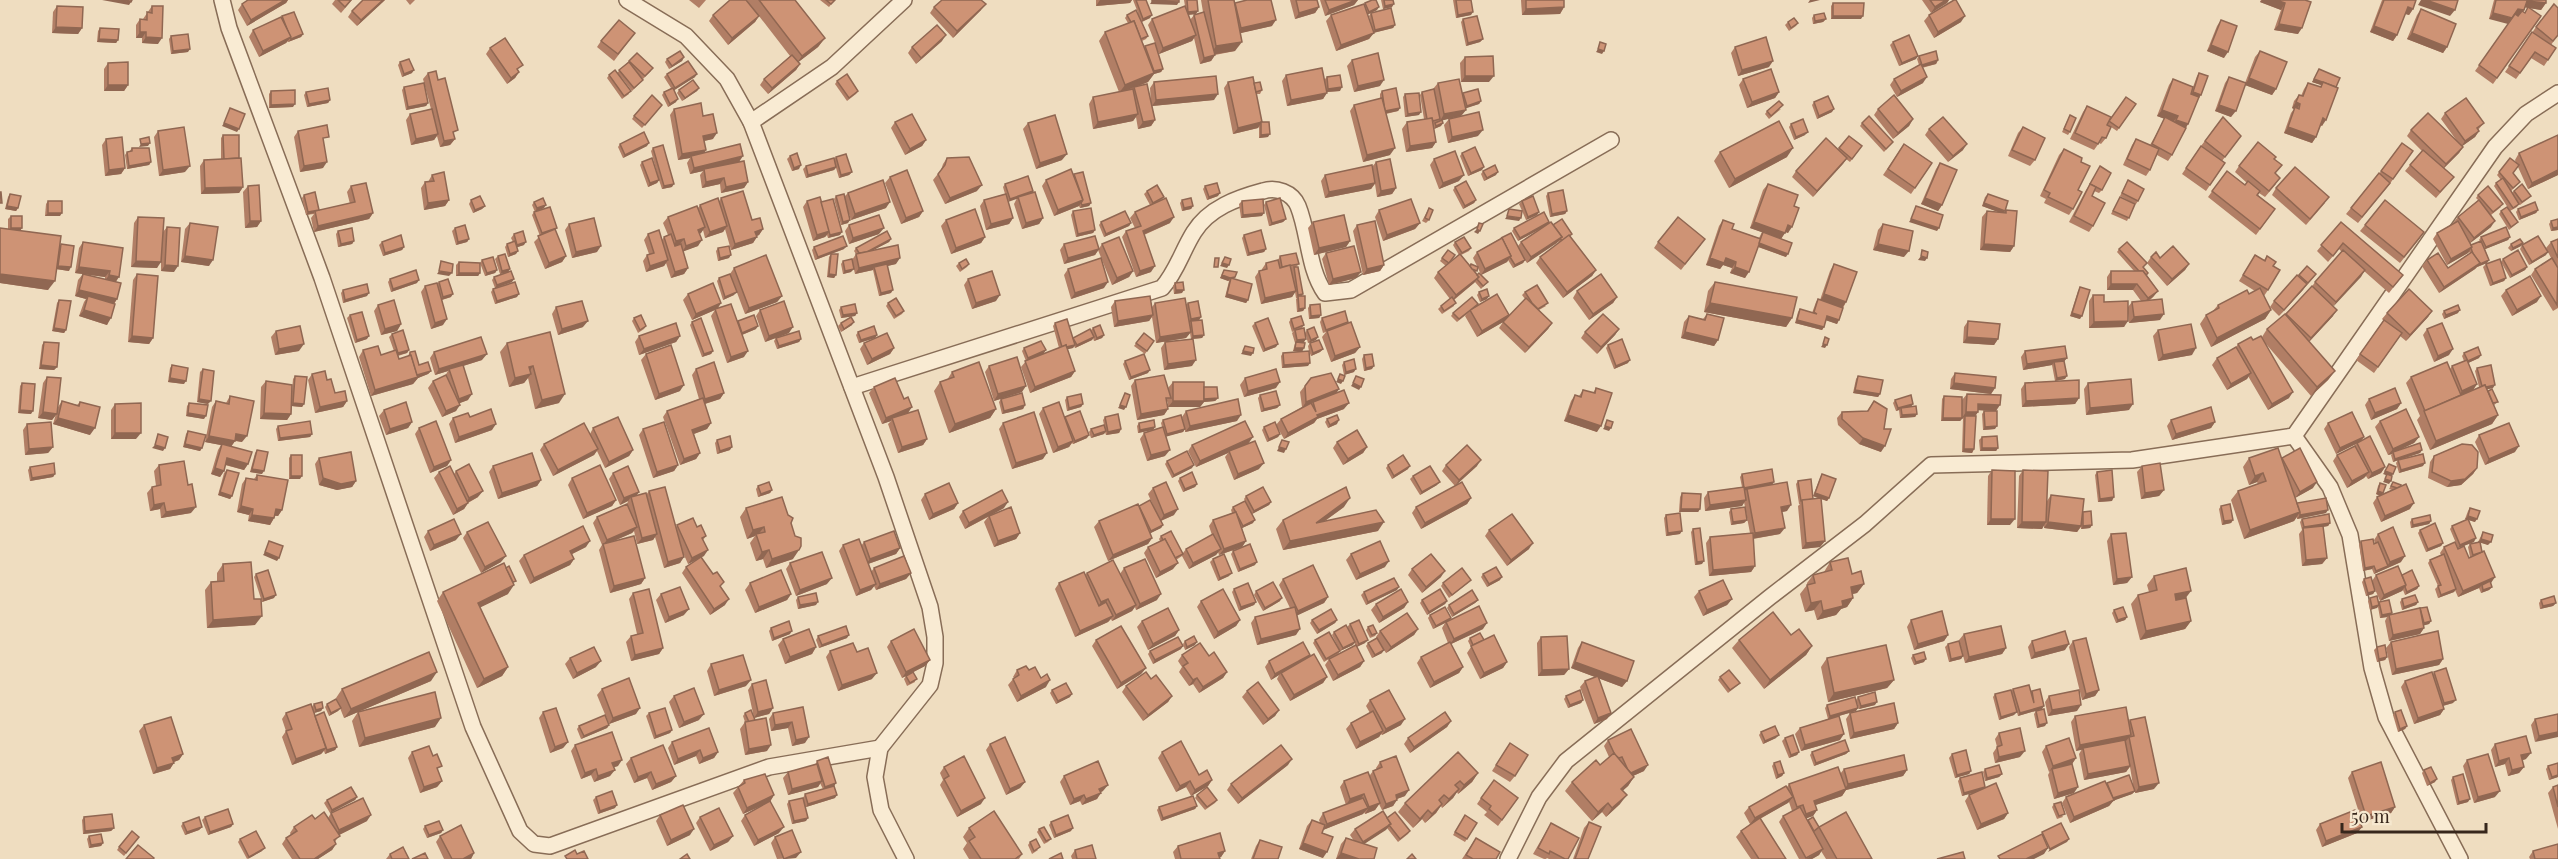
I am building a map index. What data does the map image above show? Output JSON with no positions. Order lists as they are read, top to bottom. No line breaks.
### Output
{"scale_bar":"50 m"}
